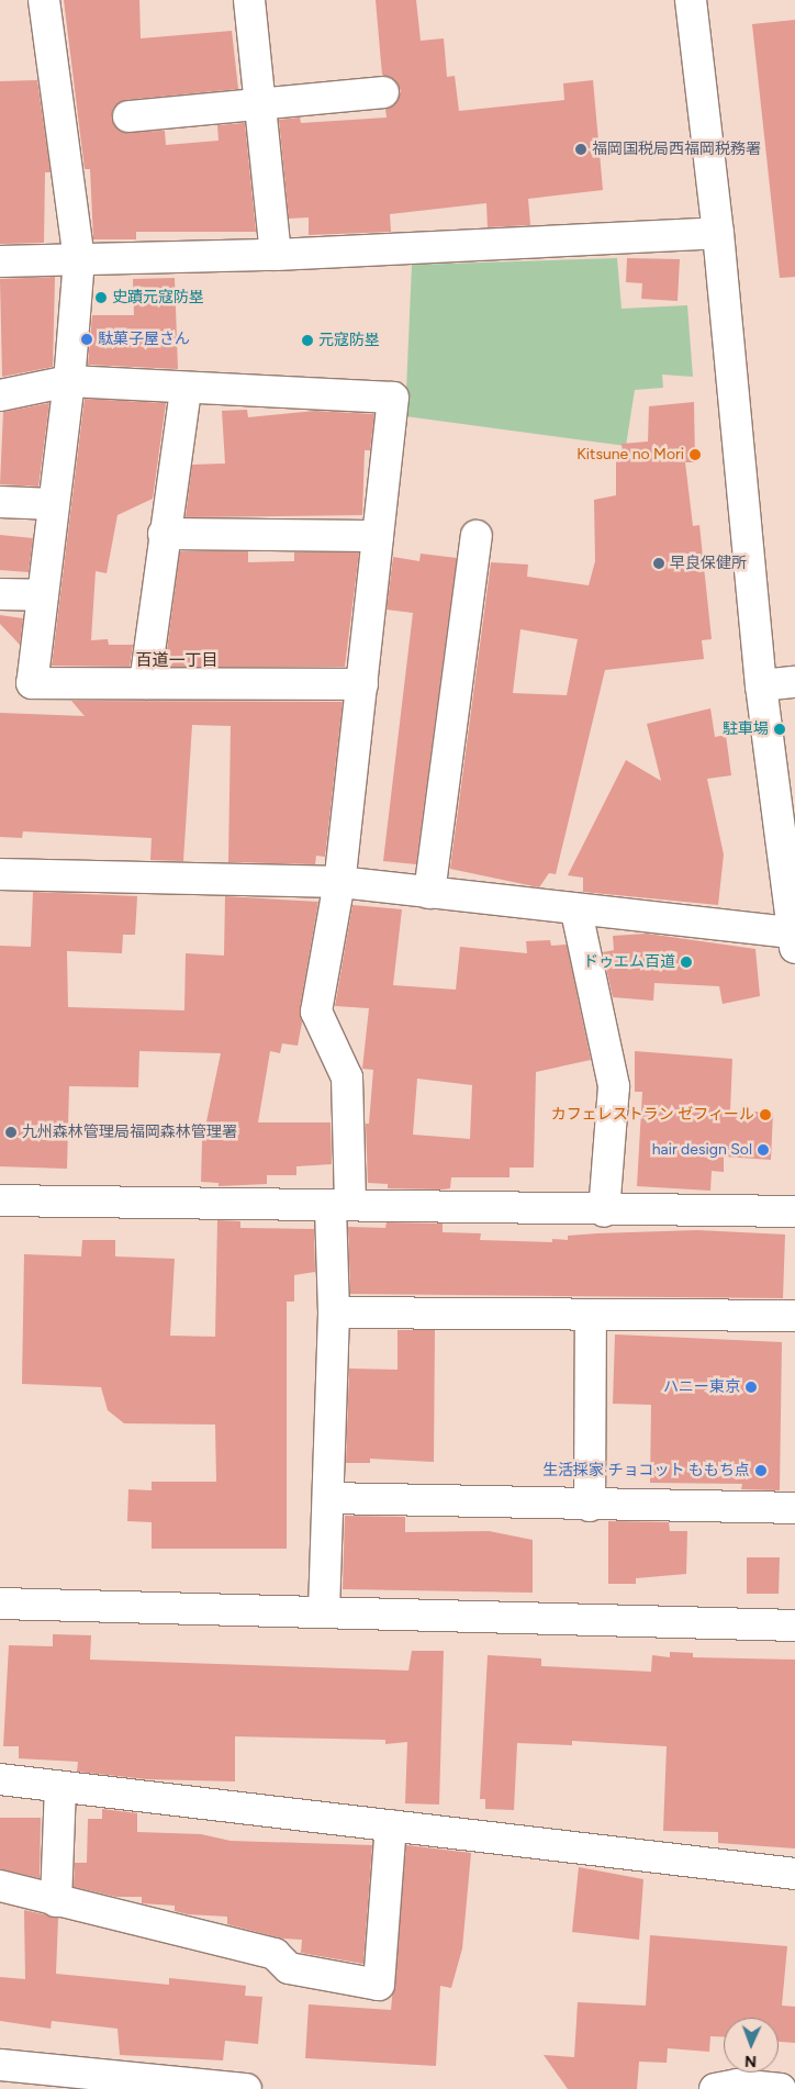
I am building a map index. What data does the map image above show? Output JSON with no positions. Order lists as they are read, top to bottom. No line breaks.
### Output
{"districts":["百道一丁目"],"places":["福岡国税局西福岡税務署","史蹟元寇防塁","駄菓子屋さん","元寇防塁","Kitsune no Mori","早良保健所","駐車場","ドゥエム百道","カフェレストラン ゼフィール","九州森林管理局福岡森林管理署","hair design Sol","ハニー東京","生活採家 チョコット ももち点"],"north":"bottom"}
